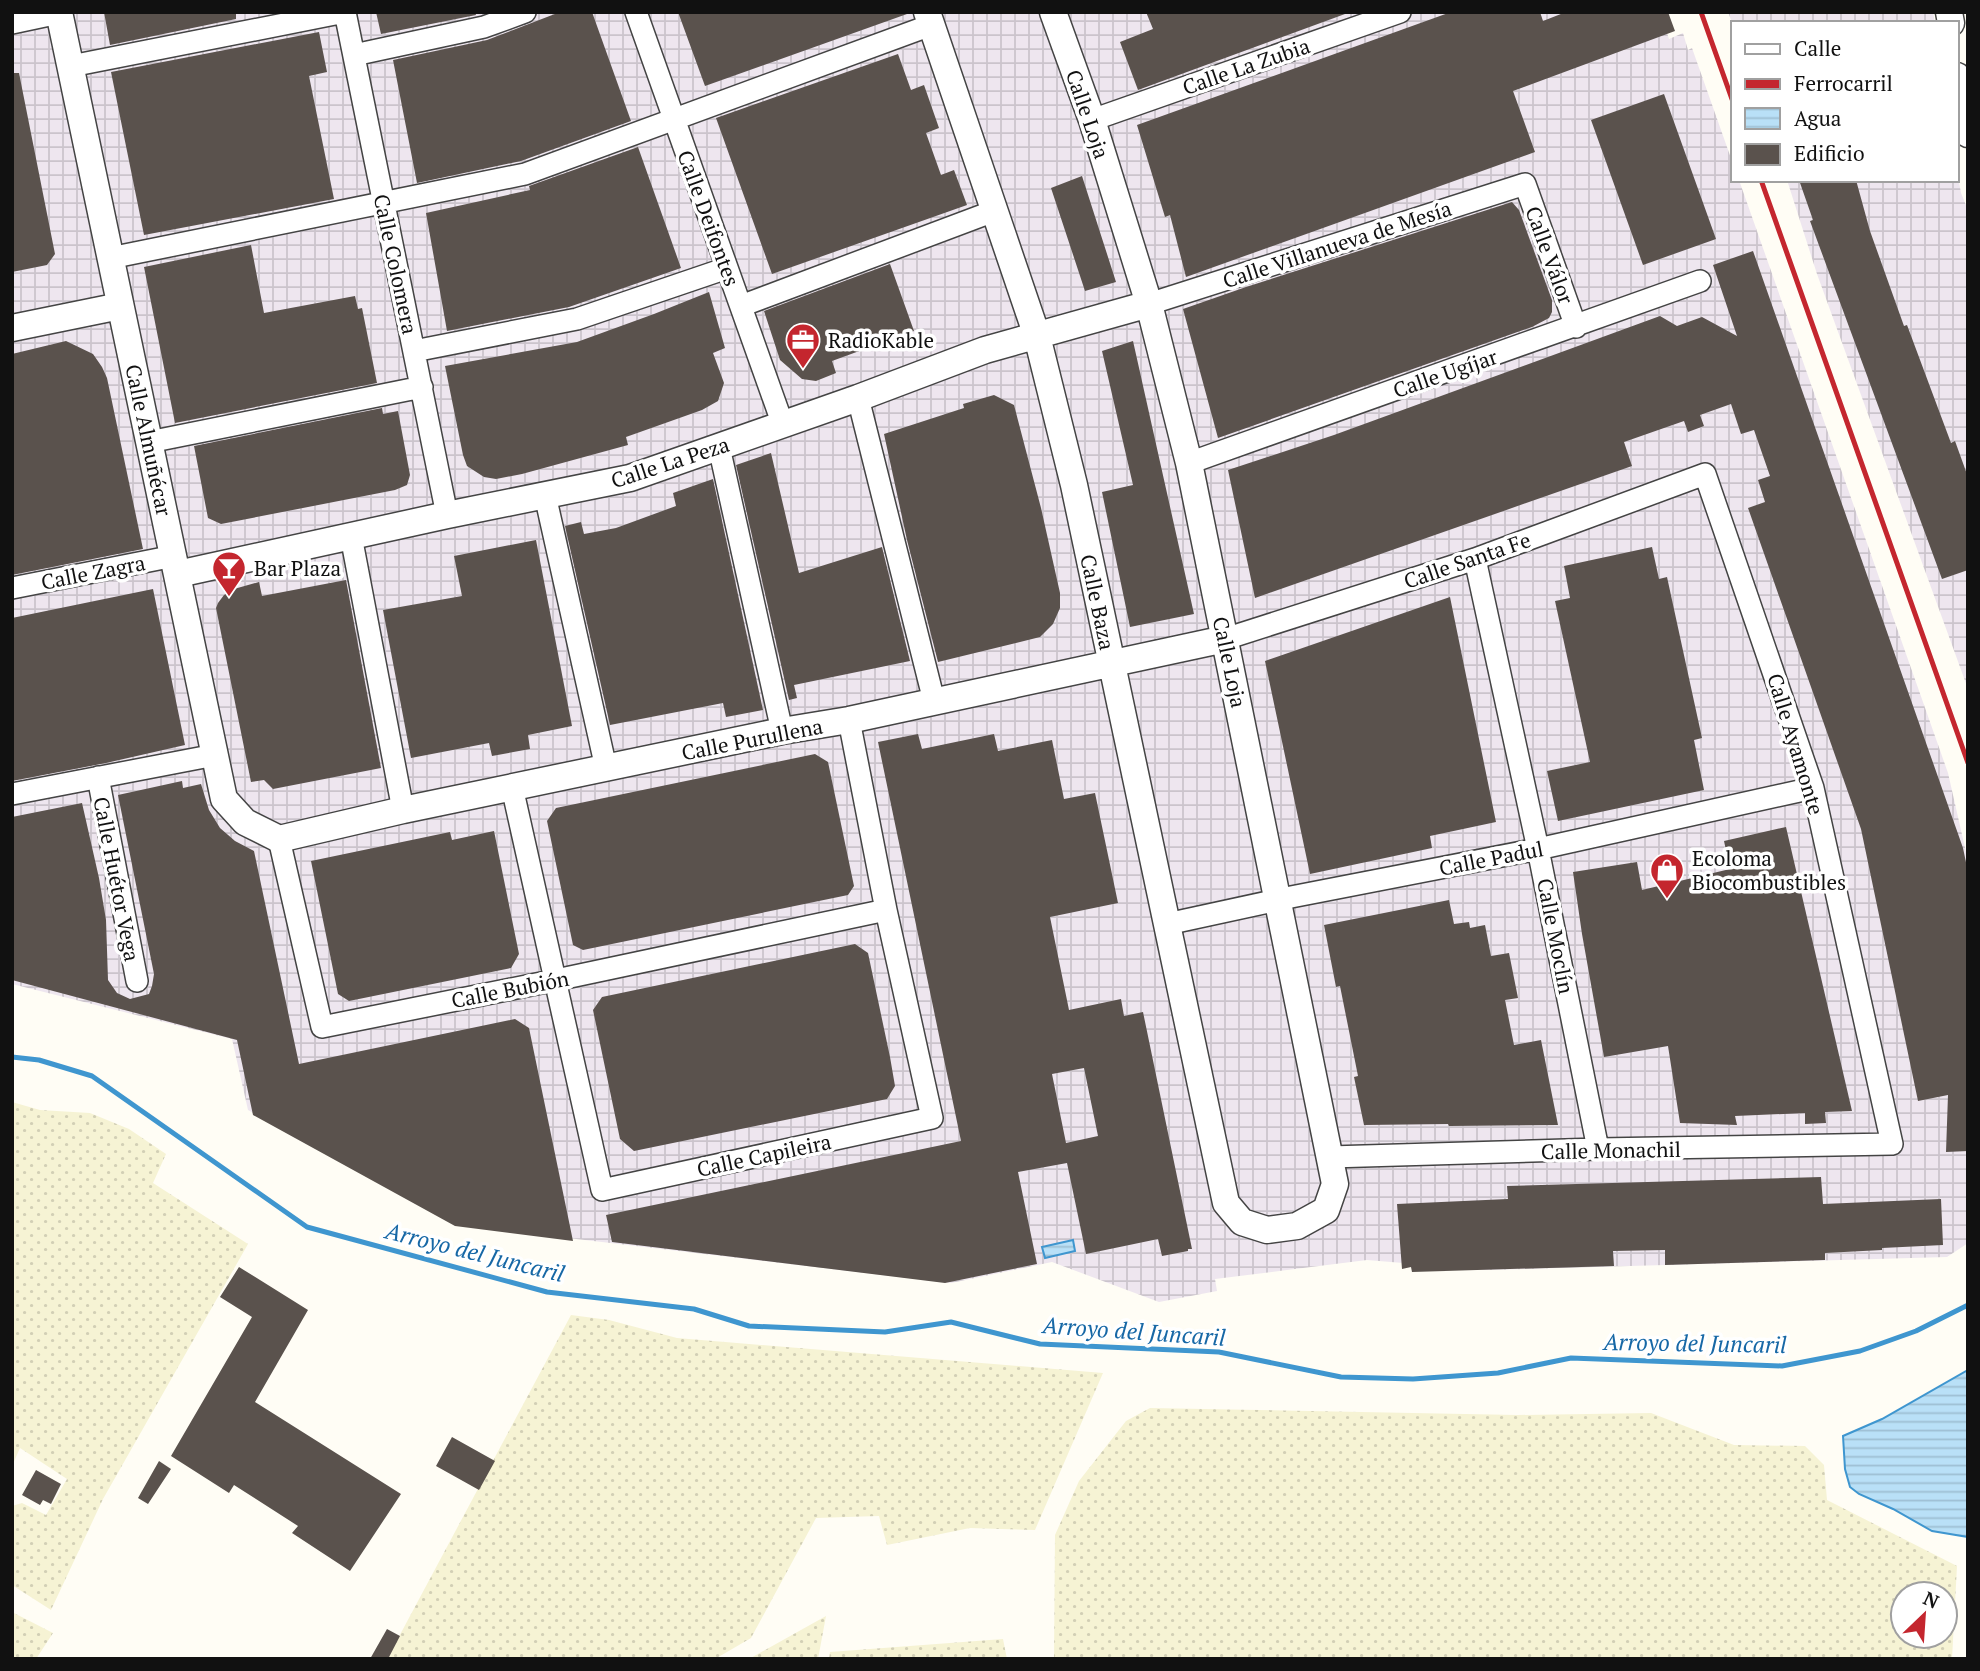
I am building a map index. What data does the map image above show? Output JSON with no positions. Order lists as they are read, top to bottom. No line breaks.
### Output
{"streets":{"street":["Calle La Zubia","Calle Loja","Calle Deifontes","Calle Villanueva de Mesía","Calle Válor","Calle Colomera","Calle Ugíjar","Calle Almuñécar","Calle La Peza","Calle Santa Fe","Calle Zagra","Calle Baza","Calle Purullena","Calle Ayamonte","Calle Padul","Calle Huétor Vega","Calle Moclín","Calle Bubión","Calle Monachil","Calle Capileira"]},"crossings":[["Calle La Zubia","Calle Loja"],["Calle Loja","Calle Villanueva de Mesía"],["Calle Loja","Calle Ugíjar"],["Calle Loja","Calle La Peza"],["Calle Loja","Calle Santa Fe"],["Calle Loja","Calle Baza"],["Calle Loja","Calle Purullena"],["Calle Loja","Calle Padul"],["Calle Loja","Calle Monachil"],["Calle Deifontes","Calle La Peza"],["Calle Villanueva de Mesía","Calle Válor"],["Calle Villanueva de Mesía","Calle La Peza"],["Calle Válor","Calle Ugíjar"],["Calle Colomera","Calle La Peza"],["Calle Almuñécar","Calle La Peza"],["Calle Almuñécar","Calle Zagra"],["Calle Almuñécar","Calle Purullena"],["Calle Almuñécar","Calle Huétor Vega"],["Calle Almuñécar","Calle Bubión"],["Calle La Peza","Calle Zagra"],["Calle La Peza","Calle Baza"],["Calle Santa Fe","Calle Purullena"],["Calle Santa Fe","Calle Ayamonte"],["Calle Santa Fe","Calle Moclín"],["Calle Baza","Calle Purullena"],["Calle Baza","Calle Padul"],["Calle Purullena","Calle Bubión"],["Calle Purullena","Calle Capileira"],["Calle Ayamonte","Calle Padul"],["Calle Ayamonte","Calle Monachil"],["Calle Padul","Calle Moclín"],["Calle Moclín","Calle Monachil"],["Calle Bubión","Calle Capileira"]],"water":["Arroyo del Juncaril"],"places":{"office":["RadioKable"],"bar":["Bar Plaza"],"shop":["Ecoloma Biocombustibles"]},"legend":["Calle","Ferrocarril","Agua","Edificio"],"north":"top right"}
